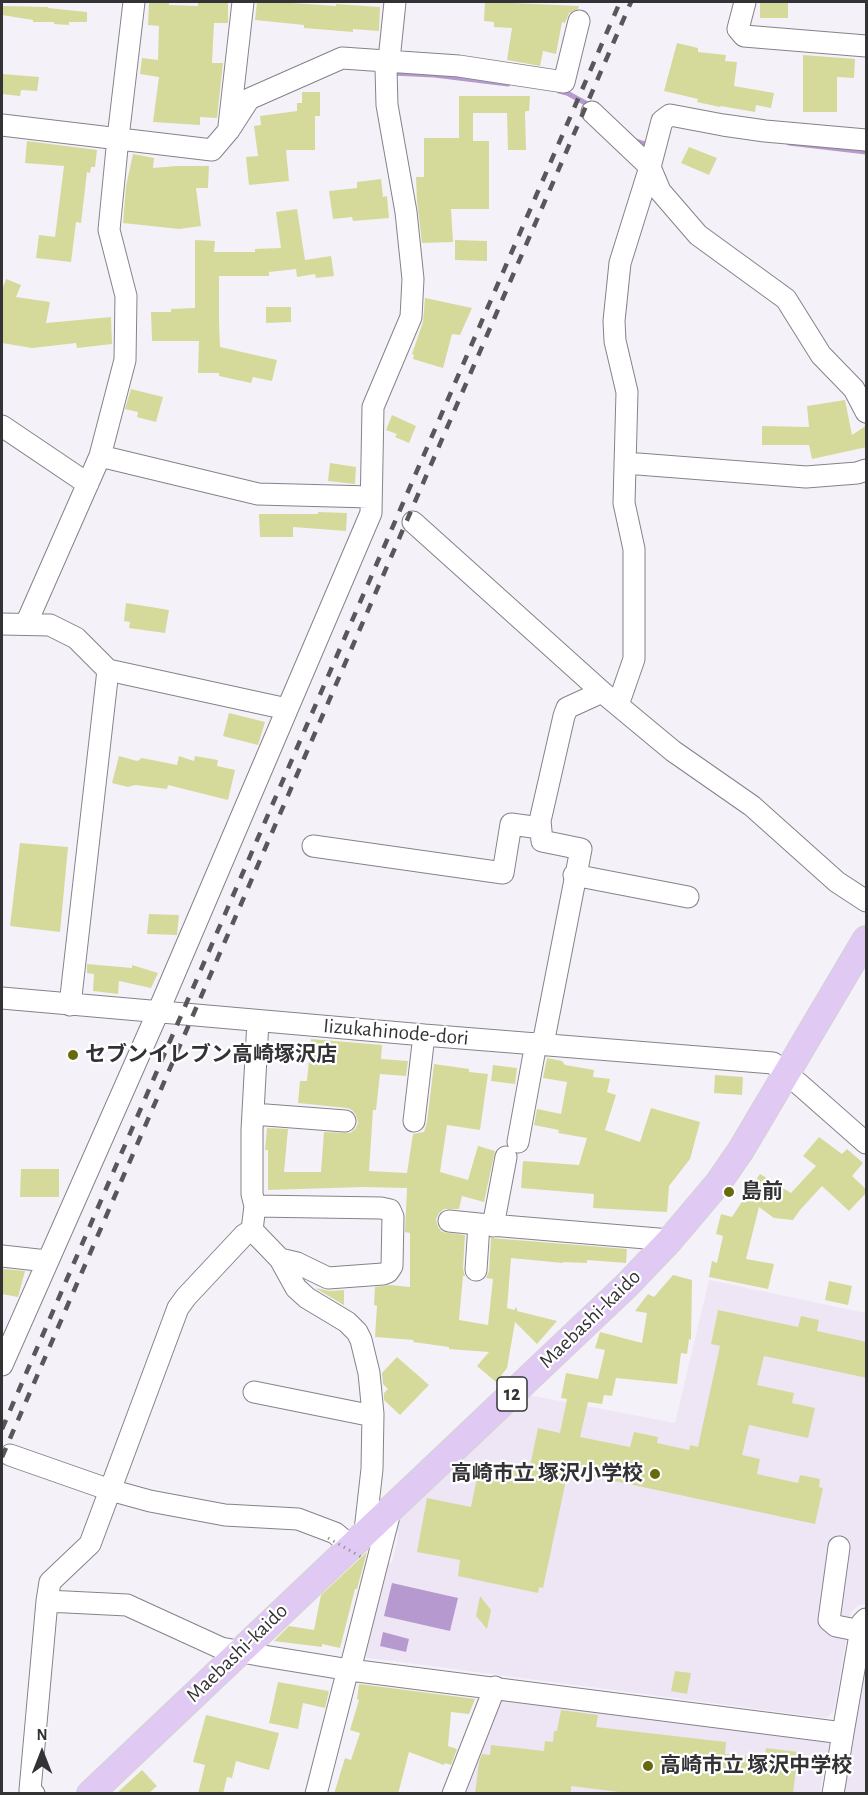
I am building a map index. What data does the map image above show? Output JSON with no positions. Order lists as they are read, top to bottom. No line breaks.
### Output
{"streets":{"main road":["Maebashi-kaido","12"],"street":["Iizukahinode-dori"]},"crossings":[["Iizukahinode-dori","Maebashi-kaido"]],"places":["セブンイレブン高崎塚沢店","島前","高崎市立 塚沢小学校","高崎市立 塚沢中学校"],"north":"top"}
